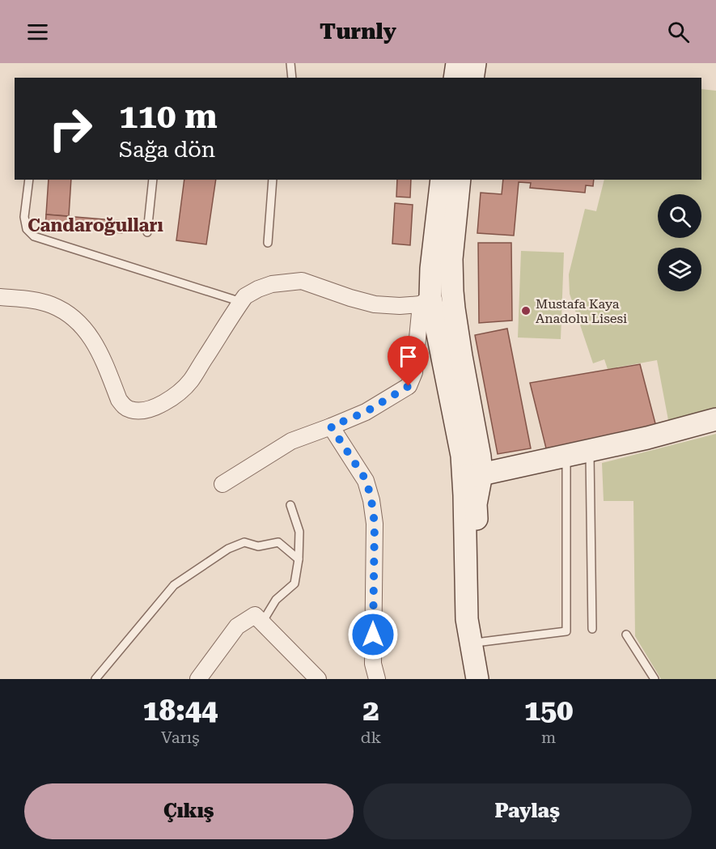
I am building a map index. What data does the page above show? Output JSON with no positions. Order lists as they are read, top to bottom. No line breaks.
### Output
{"districts":["Candaroğulları"],"places":["Mustafa Kaya Anadolu Lisesi"],"page":{"header":"Turnly","turn":["110 m","Sağa dön"],"eta":["18:44","Varış","2","dk","150","m"],"buttons":["Çıkış","Paylaş"]}}
